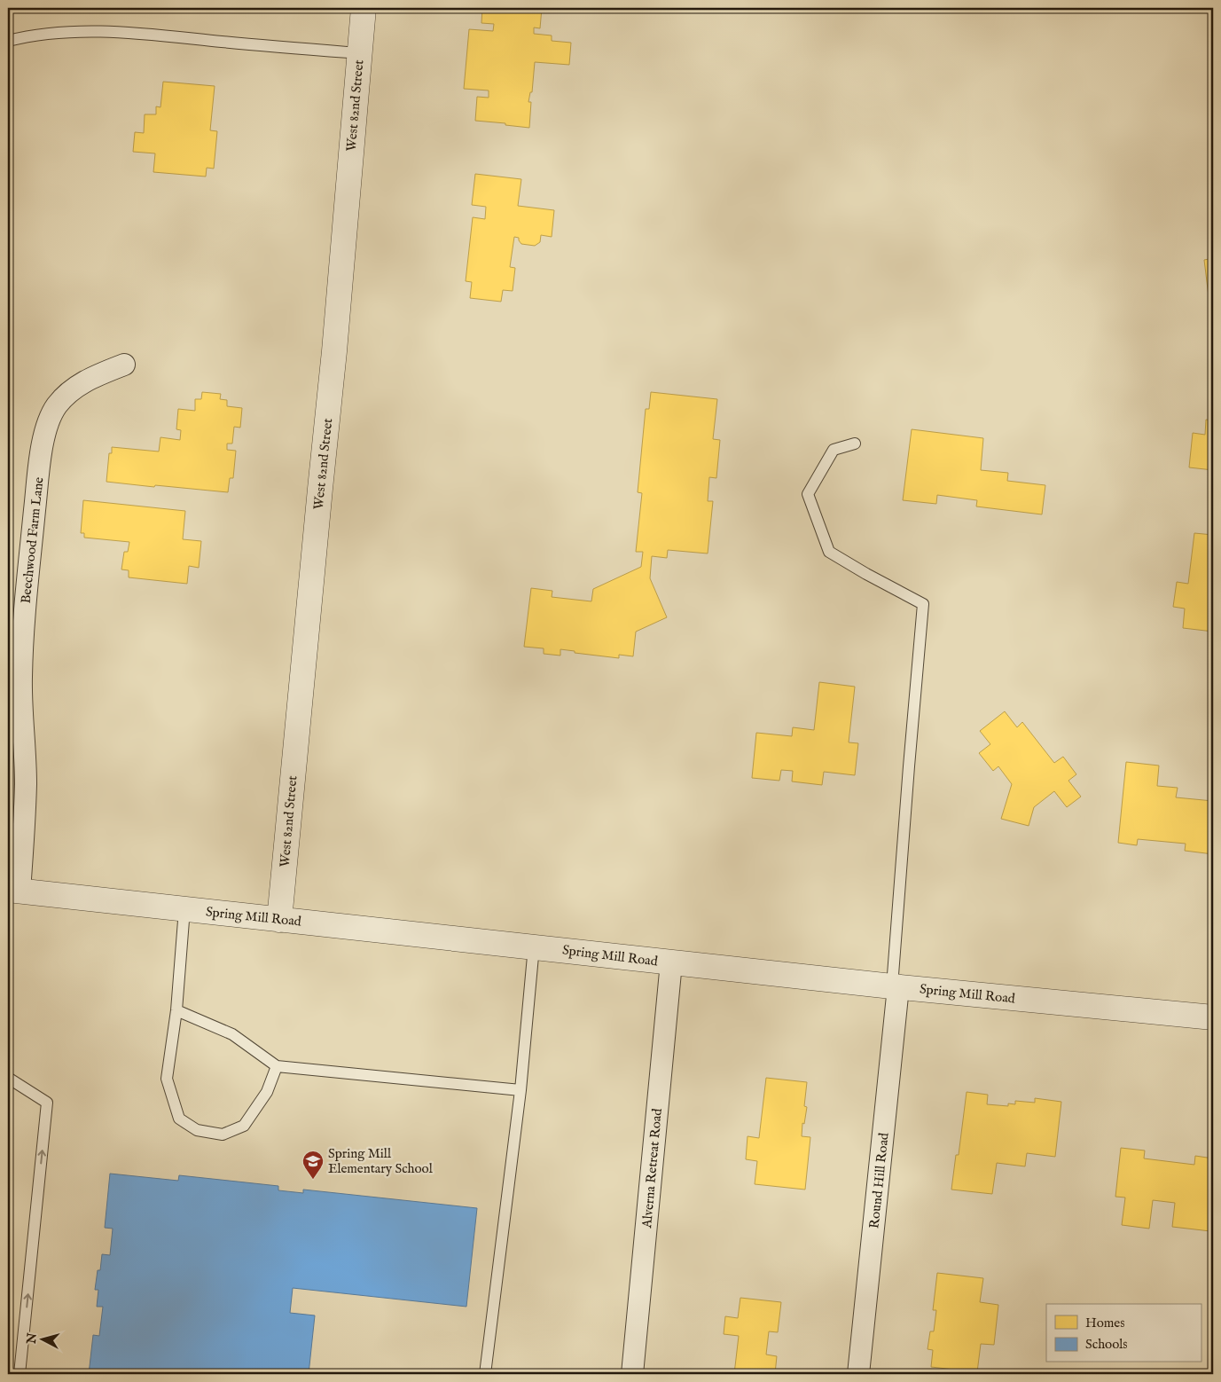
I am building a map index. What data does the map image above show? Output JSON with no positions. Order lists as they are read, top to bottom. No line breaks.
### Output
{"streets":{"street":["West 82nd Street","Beechwood Farm Lane","Spring Mill Road","Alverna Retreat Road","Round Hill Road"]},"crossings":[["West 82nd Street","Spring Mill Road"],["Beechwood Farm Lane","Spring Mill Road"],["Spring Mill Road","Alverna Retreat Road"],["Spring Mill Road","Round Hill Road"]],"places":{"school or university":["Spring Mill Elementary School"]},"legend":["Homes","Schools"],"north":"left"}
